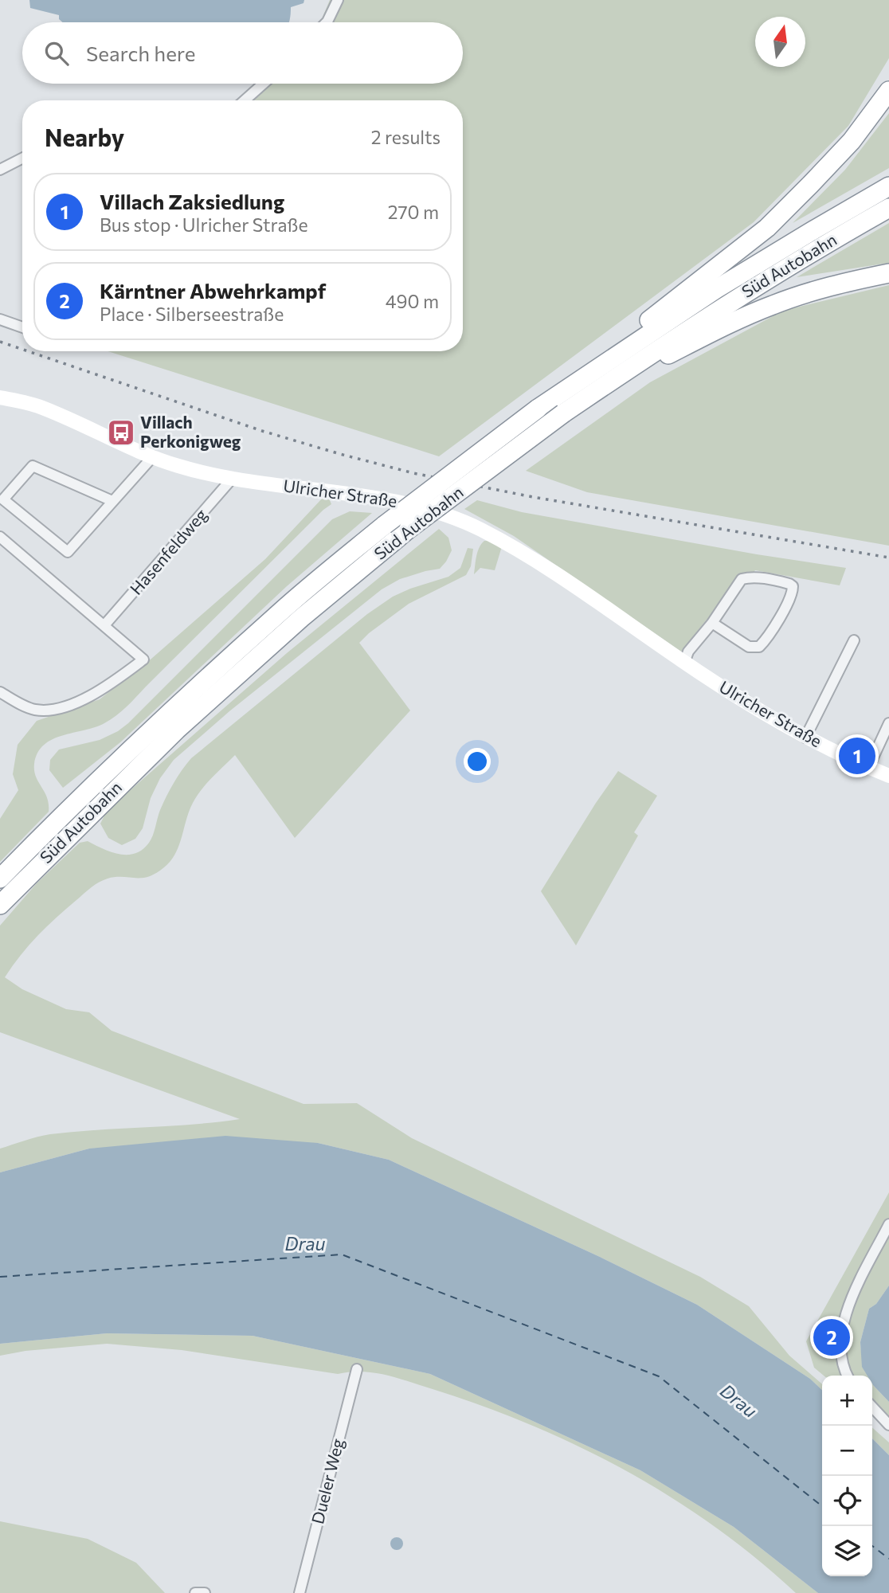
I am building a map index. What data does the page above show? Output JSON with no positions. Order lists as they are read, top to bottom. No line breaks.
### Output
{"streets":{"highway":["Süd Autobahn"],"street":["Ulricher Straße","Hasenfeldweg","Dueler Weg"]},"crossings":[["Ulricher Straße","Hasenfeldweg"]],"water":["Drau"],"places":{"bus stop":["Villach Perkonigweg"]},"north":"top","page":{"search":"Search here","heading":["Nearby","2 results"],"list":[{"mark":"1","name":"Villach Zaksiedlung","note":"Bus stop · Ulricher Straße","value":"270 m"},{"mark":"2","name":"Kärntner Abwehrkampf","note":"Place · Silberseestraße","value":"490 m"}],"pins":["1","2"],"map_buttons":["+","−"]}}
